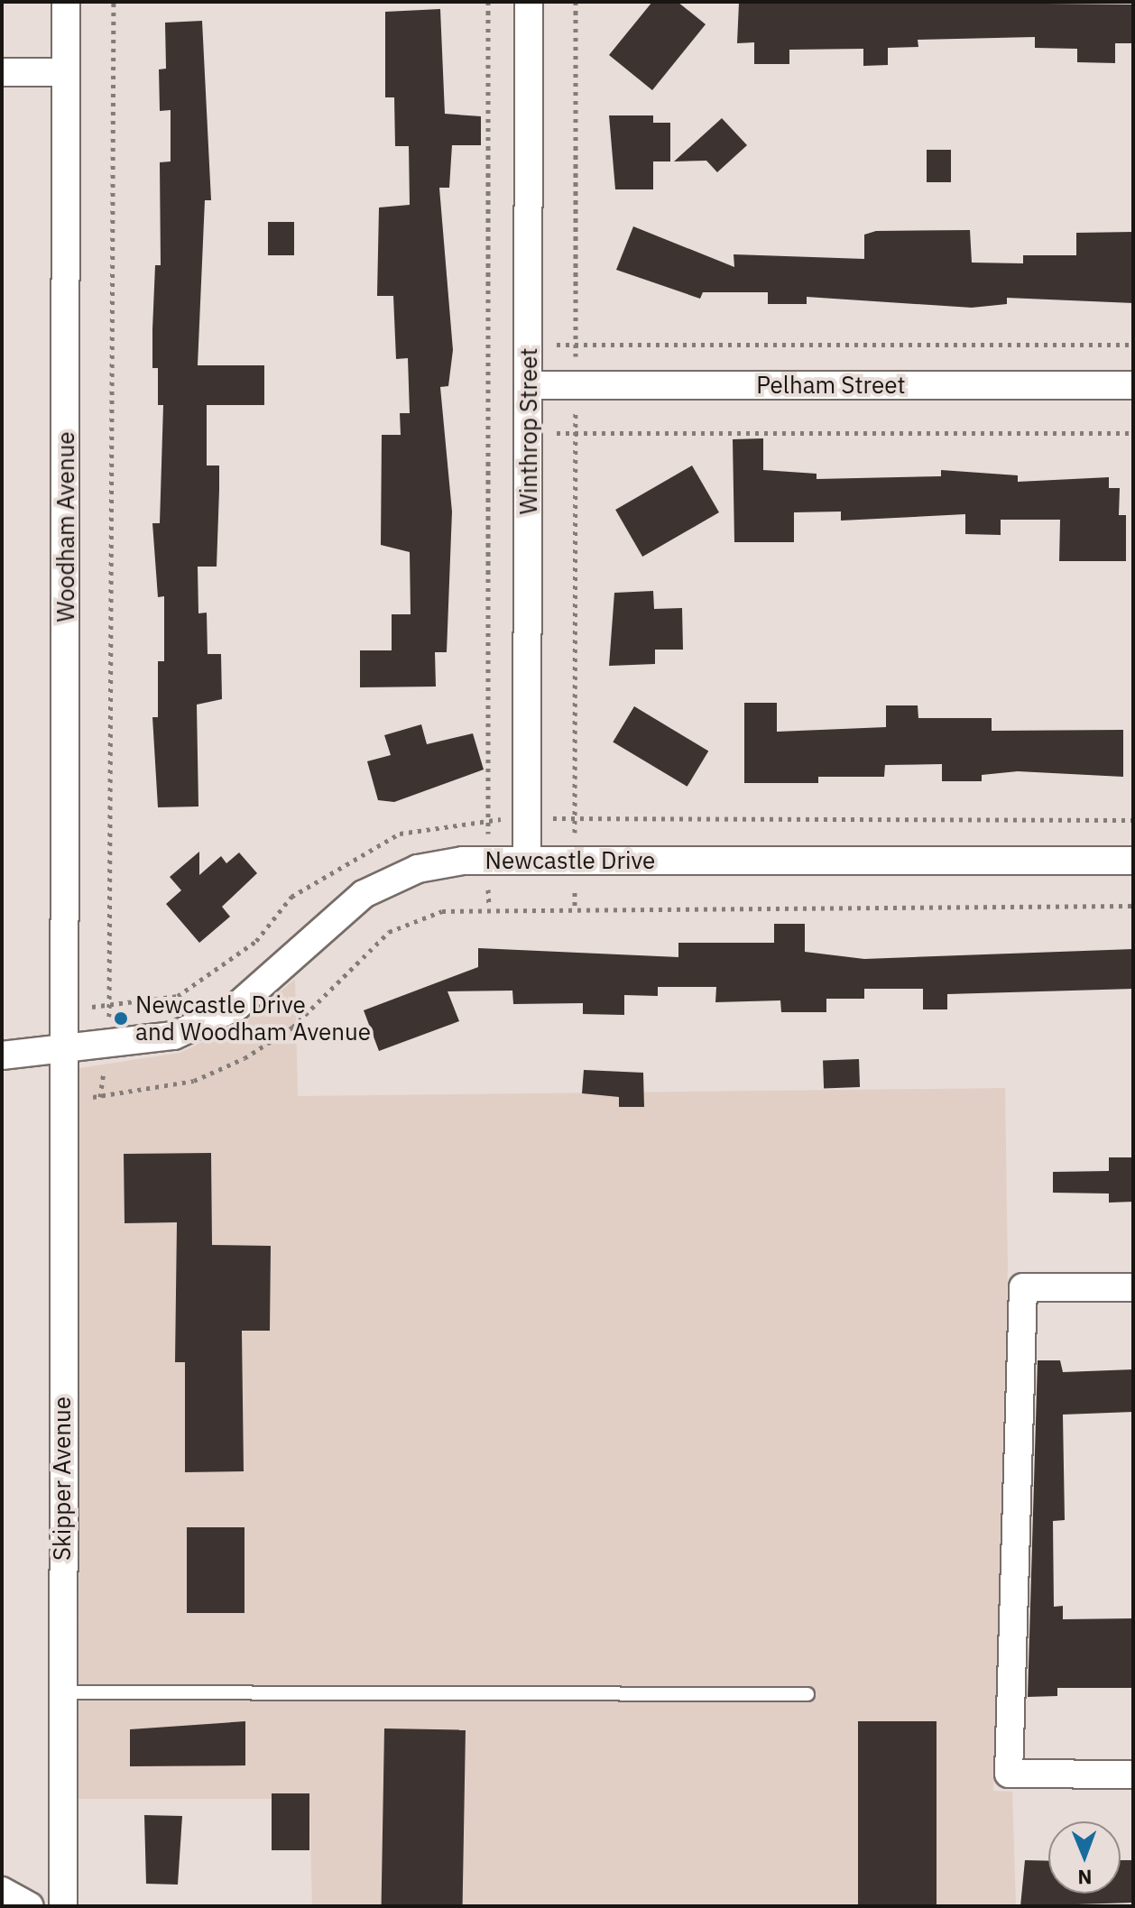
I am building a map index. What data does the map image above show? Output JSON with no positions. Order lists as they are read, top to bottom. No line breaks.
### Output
{"streets":{"street":["Pelham Street","Winthrop Street","Woodham Avenue","Newcastle Drive","Skipper Avenue"]},"crossings":[["Pelham Street","Winthrop Street"],["Winthrop Street","Newcastle Drive"],["Woodham Avenue","Newcastle Drive"],["Woodham Avenue","Skipper Avenue"],["Newcastle Drive","Skipper Avenue"]],"places":["Newcastle Drive and Woodham Avenue"],"north":"bottom"}
